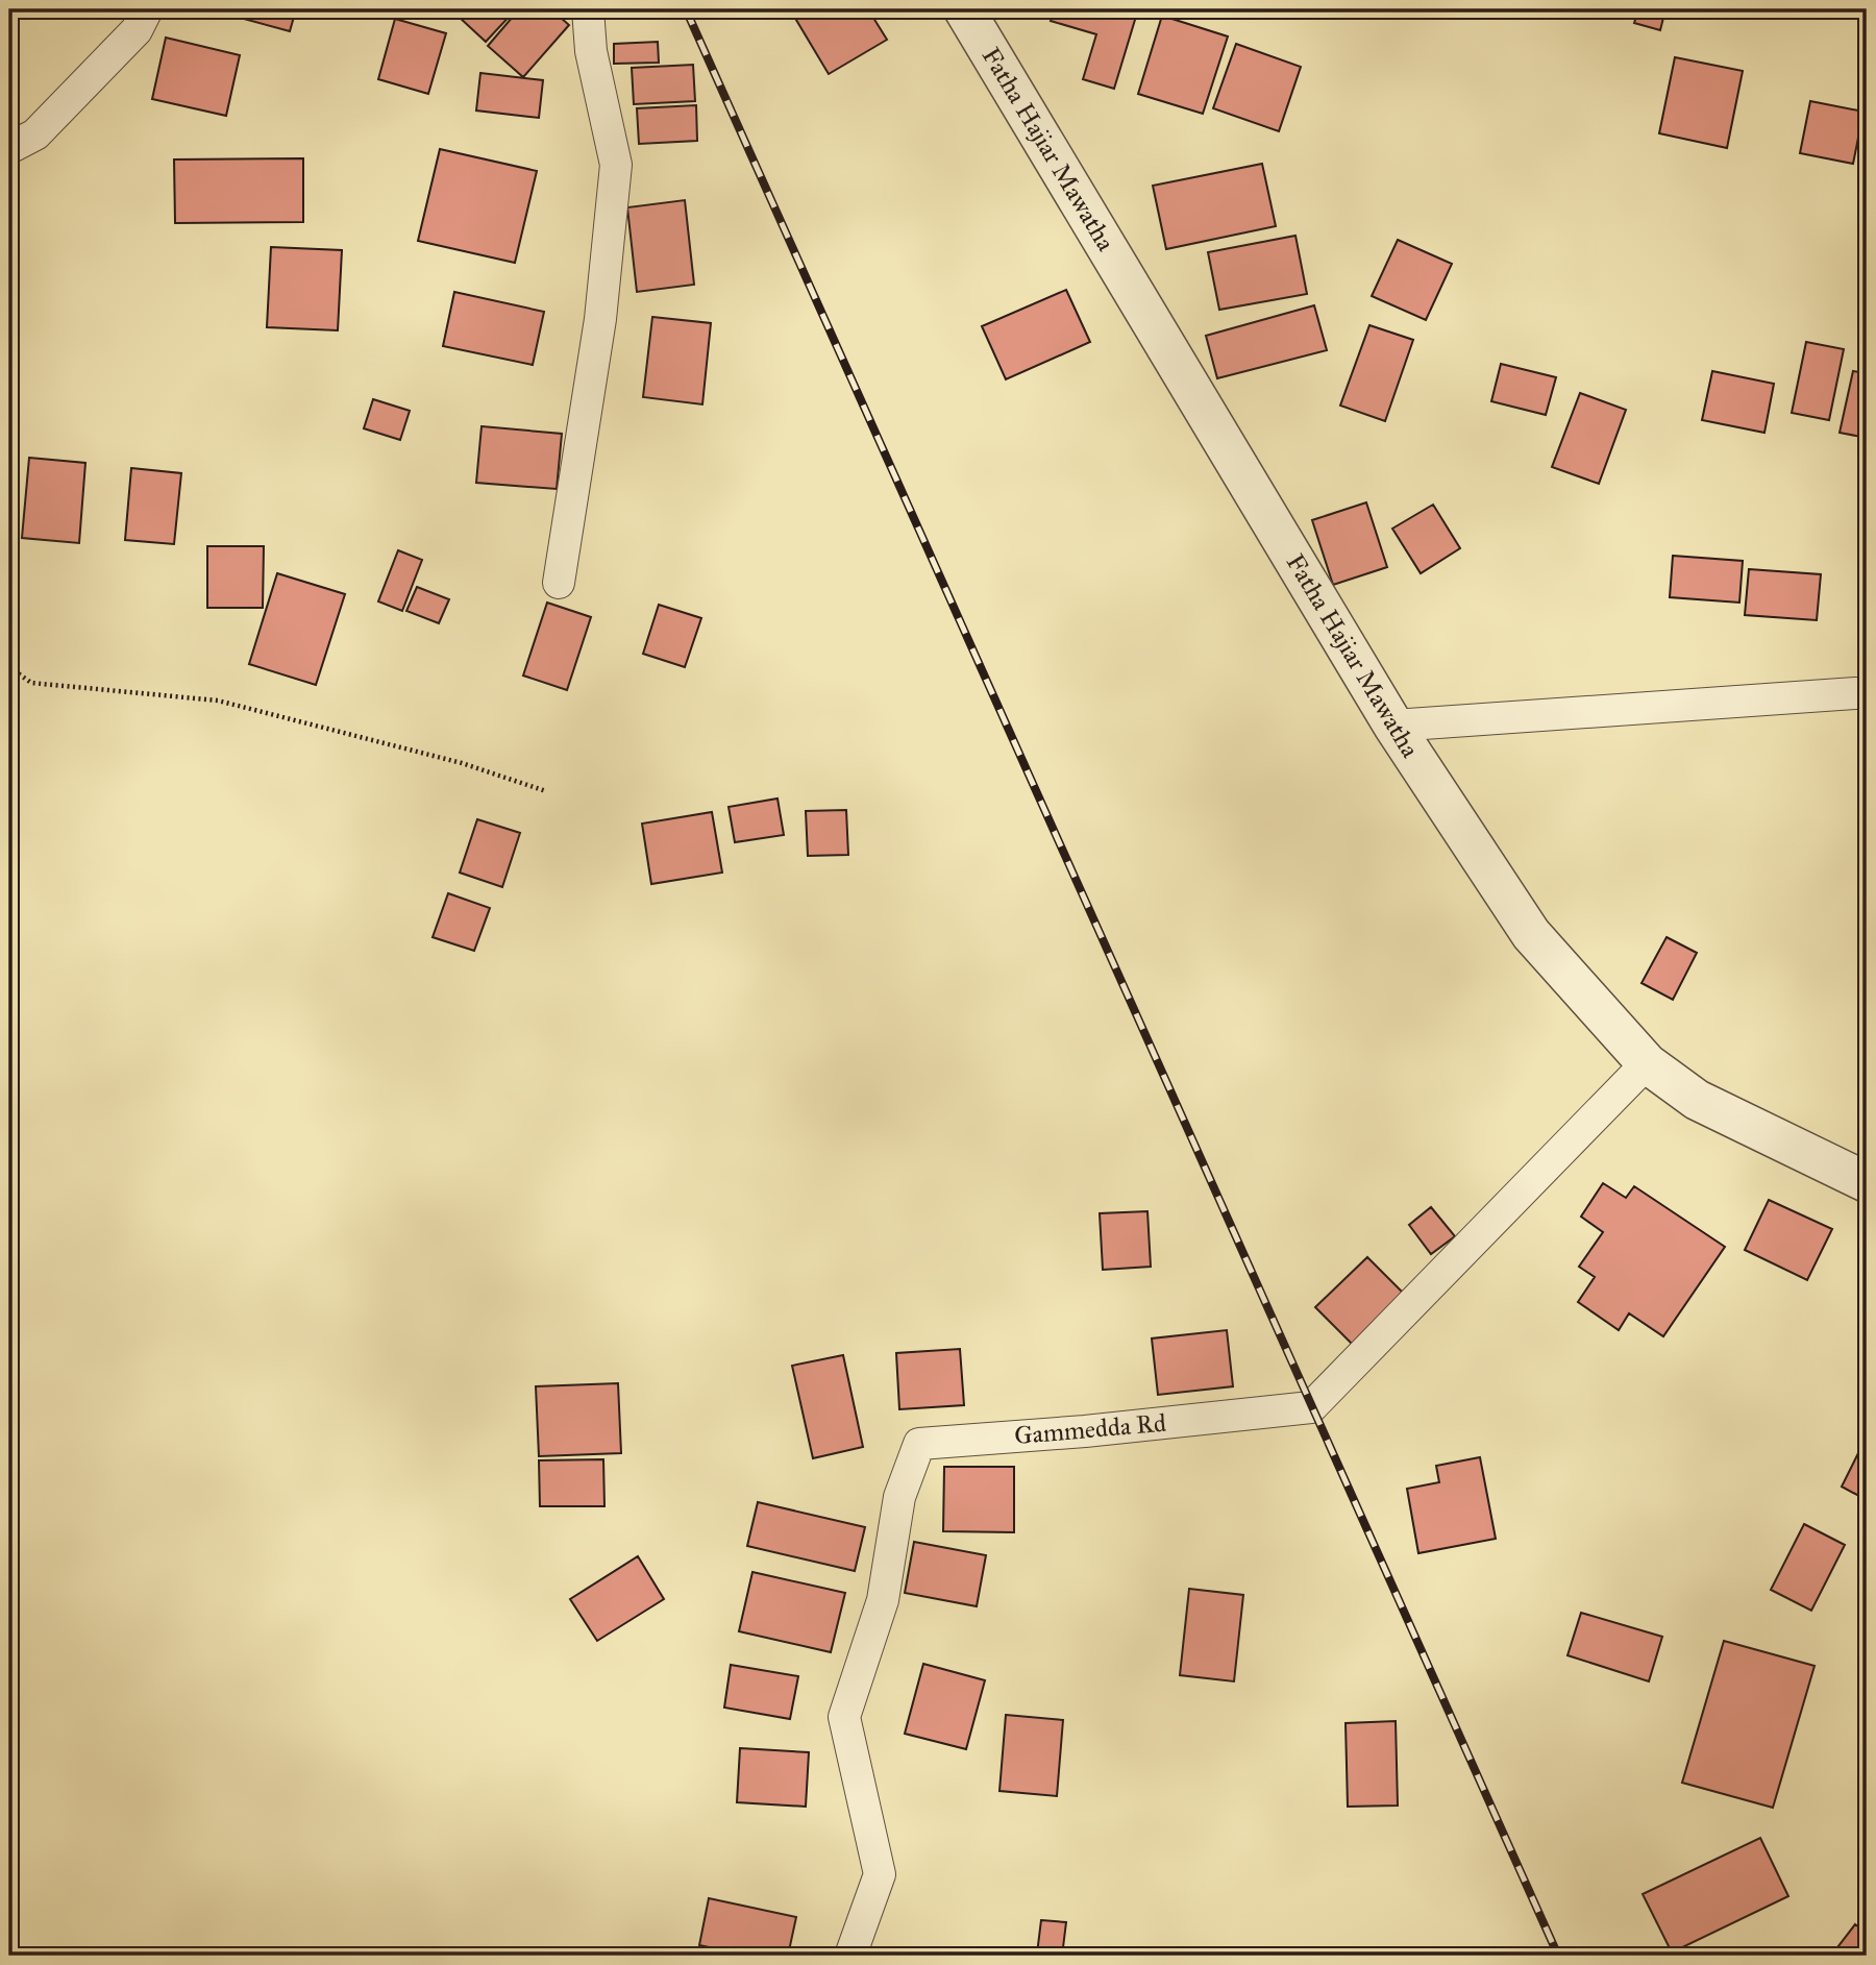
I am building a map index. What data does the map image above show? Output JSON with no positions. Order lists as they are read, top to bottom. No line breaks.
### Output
{"streets":{"street":["Fatha Hajiar Mawatha","Gammedda Rd"]},"crossings":[["Fatha Hajiar Mawatha","Gammedda Rd"]]}
